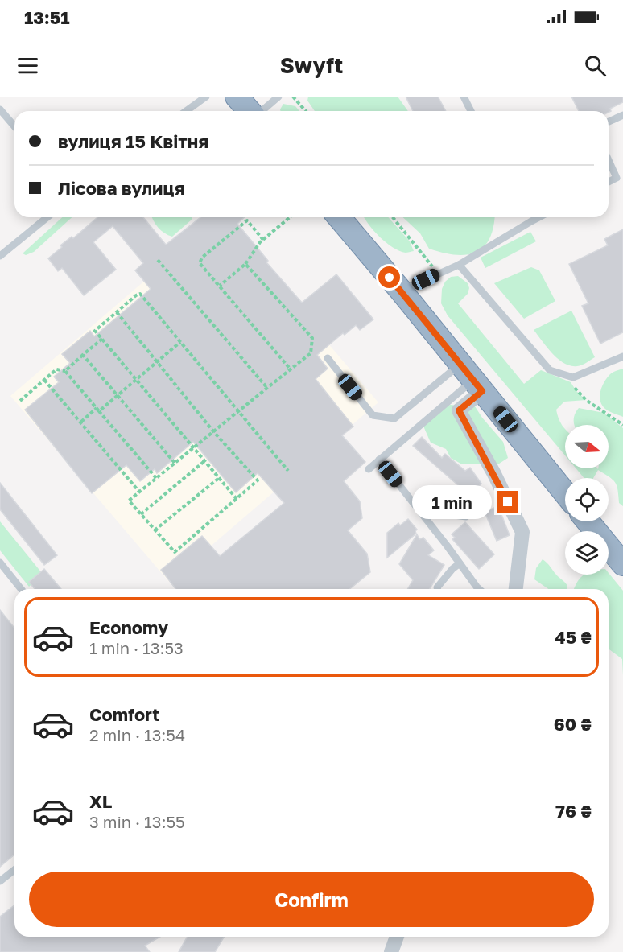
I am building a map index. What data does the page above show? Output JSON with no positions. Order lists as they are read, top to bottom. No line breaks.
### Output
{"north":"right","page":{"status":"13:51","header":"Swyft","banner":["вулиця 15 Квітня","Лісова вулиця"],"bubble":"1 min","list":[{"name":"Economy","note":"1 min · 13:53","value":"45 ₴"},{"name":"Comfort","note":"2 min · 13:54","value":"60 ₴"},{"name":"XL","note":"3 min · 13:55","value":"76 ₴"}],"buttons":"Confirm"}}
